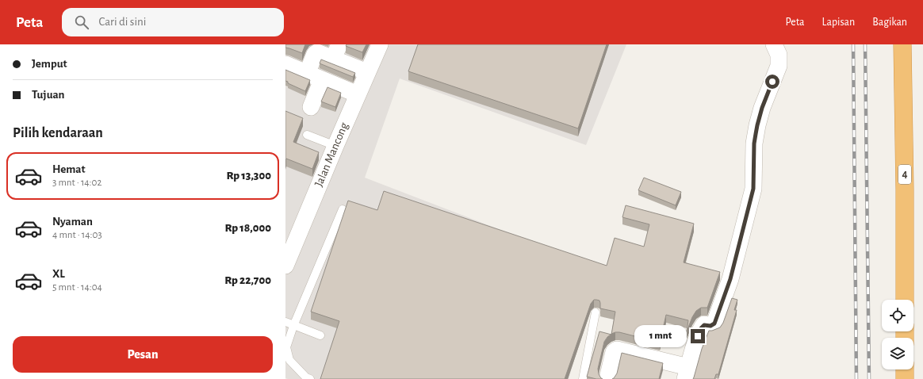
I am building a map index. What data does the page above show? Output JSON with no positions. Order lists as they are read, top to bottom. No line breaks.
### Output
{"streets":{"highway":["4"],"street":["Jalan Mancong"]},"page":{"header":"Peta","search":"Cari di sini","nav":["Peta","Lapisan","Bagikan"],"banner":["Jemput","Tujuan"],"heading":"Pilih kendaraan","list":[{"name":"Hemat","note":"3 mnt · 14:02","value":"Rp 13,300"},{"name":"Nyaman","note":"4 mnt · 14:03","value":"Rp 18,000"},{"name":"XL","note":"5 mnt · 14:04","value":"Rp 22,700"}],"bubble":"1 mnt","buttons":"Pesan"}}
